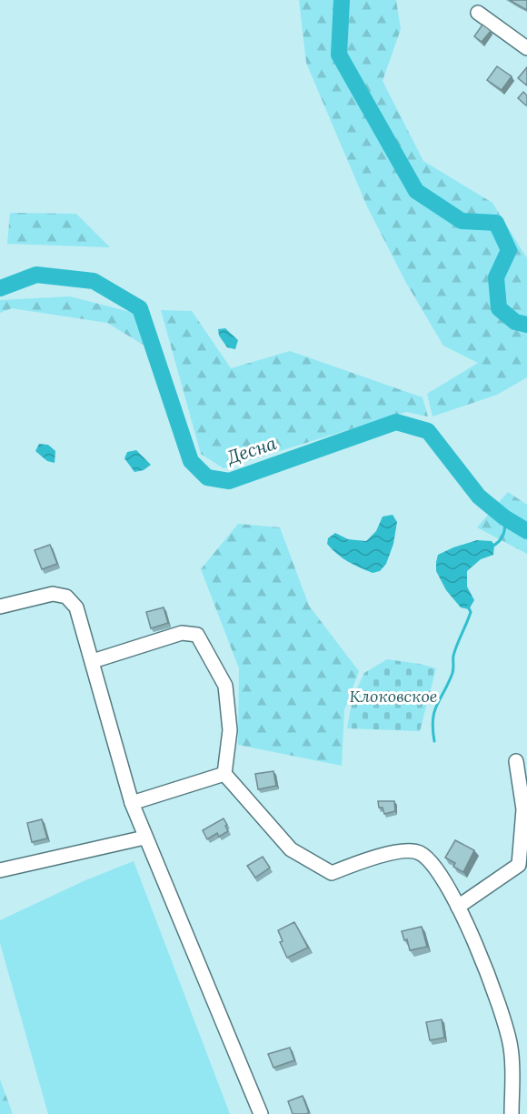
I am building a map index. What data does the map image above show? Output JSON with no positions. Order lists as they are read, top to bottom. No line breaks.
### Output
{"water":["Десна"],"parks":["Клоковское"]}
